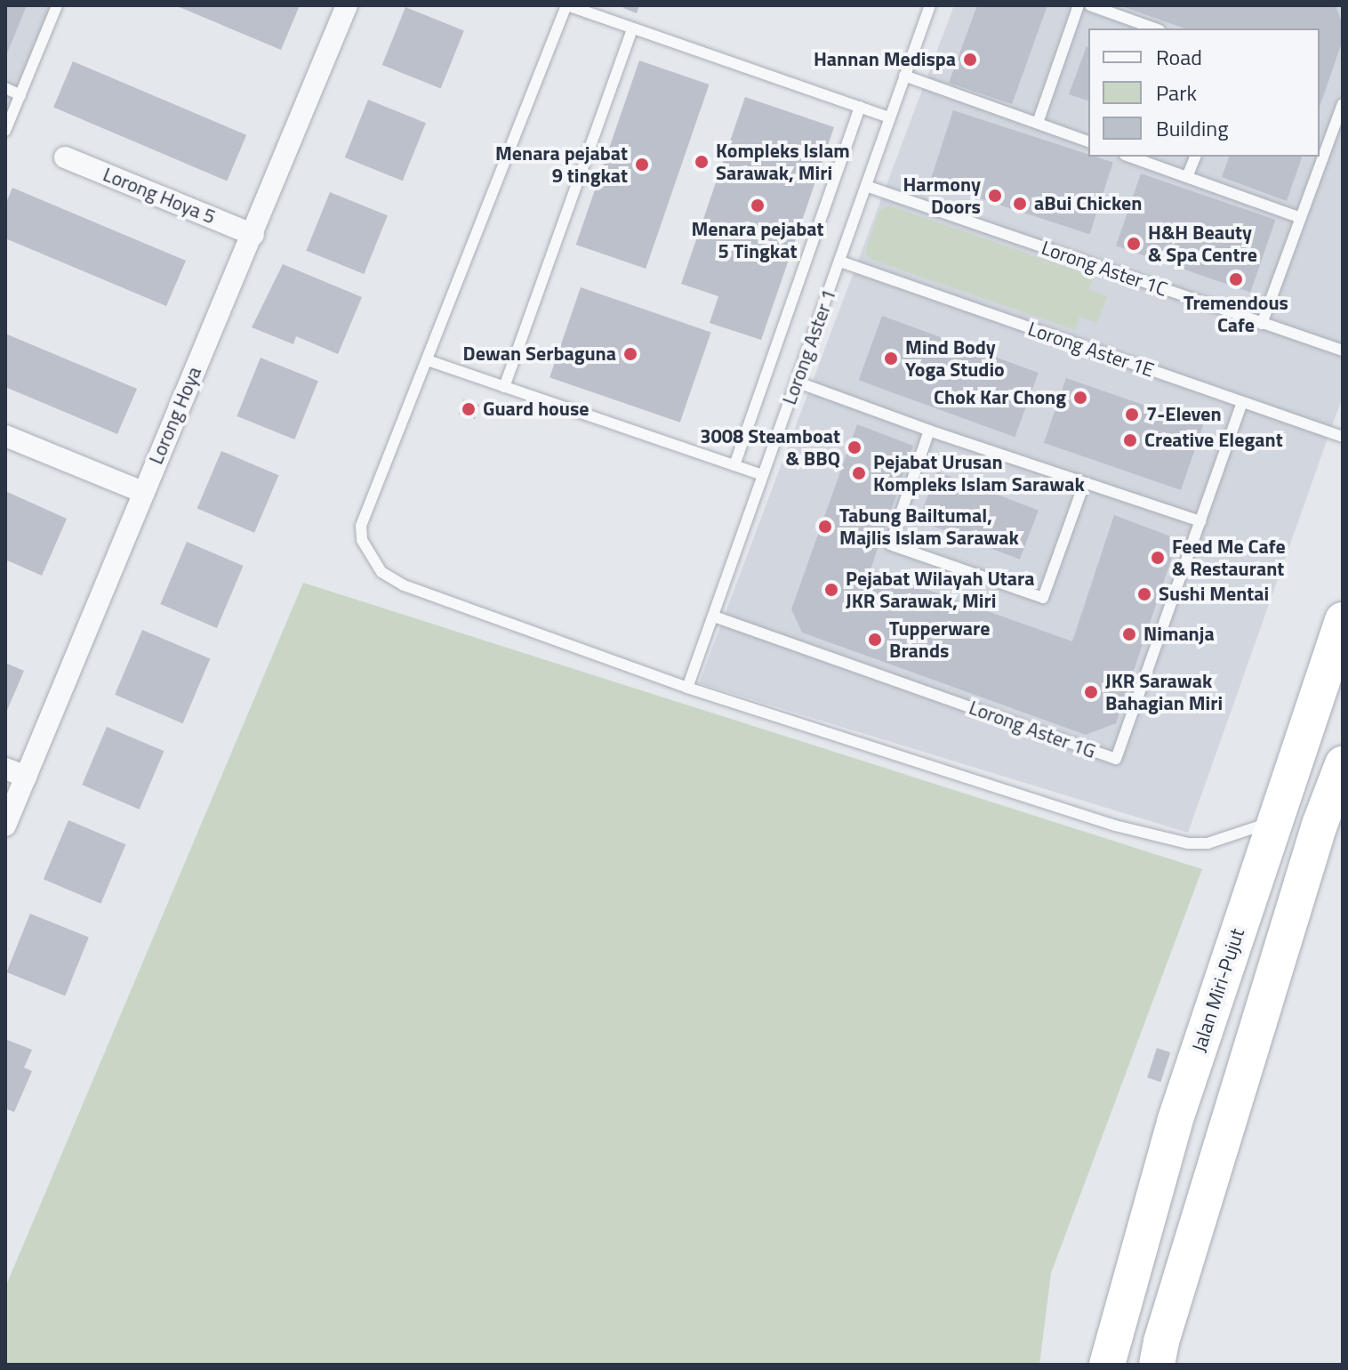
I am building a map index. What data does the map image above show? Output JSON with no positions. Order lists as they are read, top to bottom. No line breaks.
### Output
{"streets":{"highway":["Jalan Miri-Pujut"],"street":["Lorong Hoya 5","Lorong Hoya"],"lane":["Lorong Aster 1C","Lorong Aster 1","Lorong Aster 1E","Lorong Aster 1G"]},"crossings":[["Lorong Hoya 5","Lorong Hoya"],["Lorong Aster 1C","Lorong Aster 1"],["Lorong Aster 1","Lorong Aster 1E"],["Lorong Aster 1","Lorong Aster 1G"],["Lorong Aster 1E","Lorong Aster 1G"]],"places":["Hannan Medispa","Kompleks Islam Sarawak, Miri","Menara pejabat 9 tingkat","Harmony Doors","aBui Chicken","Menara pejabat 5 Tingkat","H&H Beauty & Spa Centre","Tremendous Cafe","Dewan Serbaguna","Mind Body Yoga Studio","Chok Kar Chong","Guard house","7-Eleven","Creative Elegant","3008 Steamboat & BBQ","Pejabat Urusan Kompleks Islam Sarawak","Tabung Bailtumal, Majlis Islam Sarawak","Feed Me Cafe & Restaurant","Pejabat Wilayah Utara JKR Sarawak, Miri","Sushi Mentai","Nimanja","Tupperware Brands","JKR Sarawak Bahagian Miri"],"legend":["Road","Park","Building"]}
